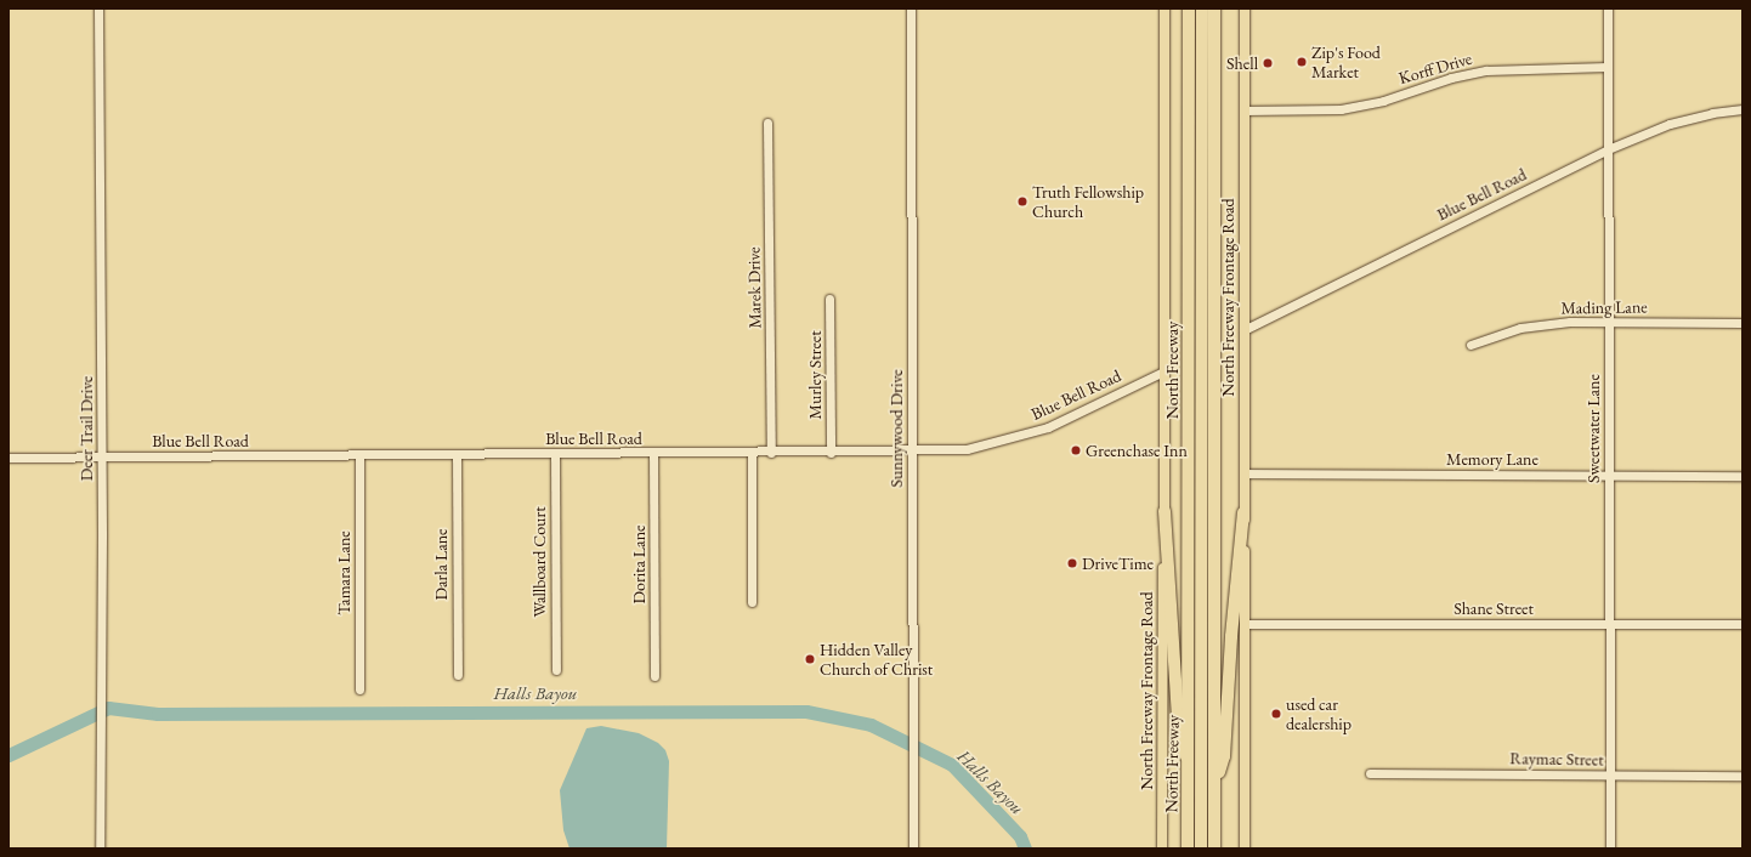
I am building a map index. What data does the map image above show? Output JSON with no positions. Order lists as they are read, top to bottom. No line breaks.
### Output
{"streets":{"highway":["North Freeway"],"main road":["North Freeway Frontage Road"],"street":["Korff Drive","Blue Bell Road","Marek Drive","Mading Lane","Murley Street","Deer Trail Drive","Sunnywood Drive","Sweetwater Lane","Memory Lane","Wallboard Court","Darla Lane","Dorita Lane","Tamara Lane","Shane Street","Raymac Street"]},"crossings":[["Korff Drive","North Freeway Frontage Road"],["Korff Drive","Sweetwater Lane"],["Blue Bell Road","Marek Drive"],["Blue Bell Road","North Freeway Frontage Road"],["Blue Bell Road","Murley Street"],["Blue Bell Road","Deer Trail Drive"],["Blue Bell Road","Sunnywood Drive"],["Blue Bell Road","Sweetwater Lane"],["Blue Bell Road","Wallboard Court"],["Blue Bell Road","Darla Lane"],["Blue Bell Road","Dorita Lane"],["Blue Bell Road","Tamara Lane"],["North Freeway Frontage Road","Memory Lane"],["North Freeway Frontage Road","Shane Street"],["Mading Lane","Sweetwater Lane"],["Sweetwater Lane","Memory Lane"],["Sweetwater Lane","Shane Street"],["Sweetwater Lane","Raymac Street"]],"water":["Halls Bayou"],"places":["Zip's Food Market","Shell","Truth Fellowship Church","Greenchase Inn","DriveTime","Hidden Valley Church of Christ","used car dealership"]}
